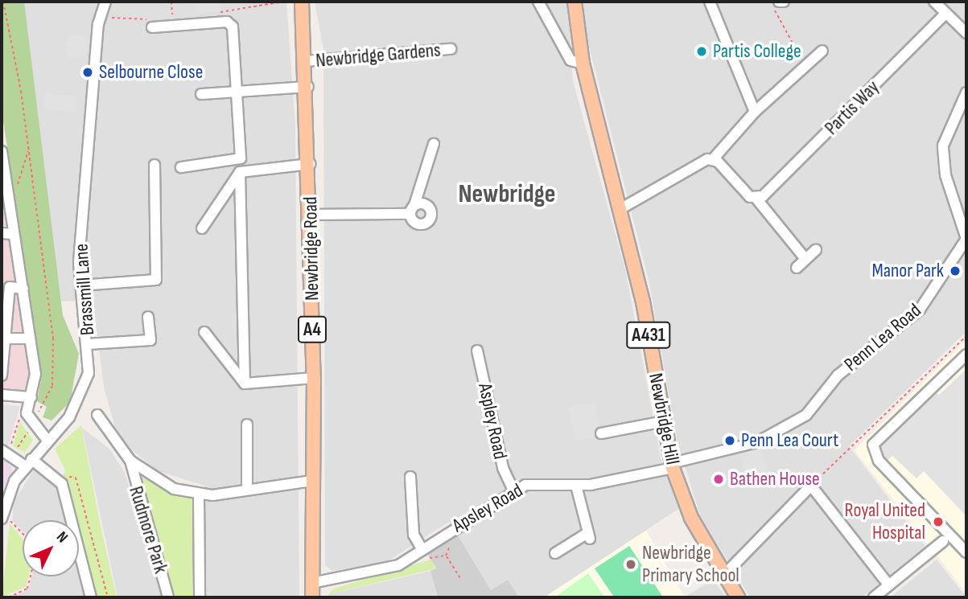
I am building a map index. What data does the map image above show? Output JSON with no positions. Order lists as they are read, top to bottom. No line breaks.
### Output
{"streets":{"main road":["Newbridge Road","A4","A431","Newbridge Hill"],"street":["Newbridge Gardens","Partis Way","Brassmill Lane","Penn Lea Road","Aspley Road","Apsley Road","Rudmore Park"]},"crossings":[["Newbridge Gardens","Newbridge Road"],["Newbridge Road","Apsley Road"],["Newbridge Road","Rudmore Park"],["A431","Newbridge Hill"],["Penn Lea Road","Newbridge Hill"],["Penn Lea Road","Apsley Road"],["Newbridge Hill","Apsley Road"],["Aspley Road","Apsley Road"]],"districts":["Newbridge"],"places":["Partis College","Selbourne Close","Manor Park","Penn Lea Court","Bathen House","Royal United Hospital","Newbridge Primary School"],"north":"top right"}
